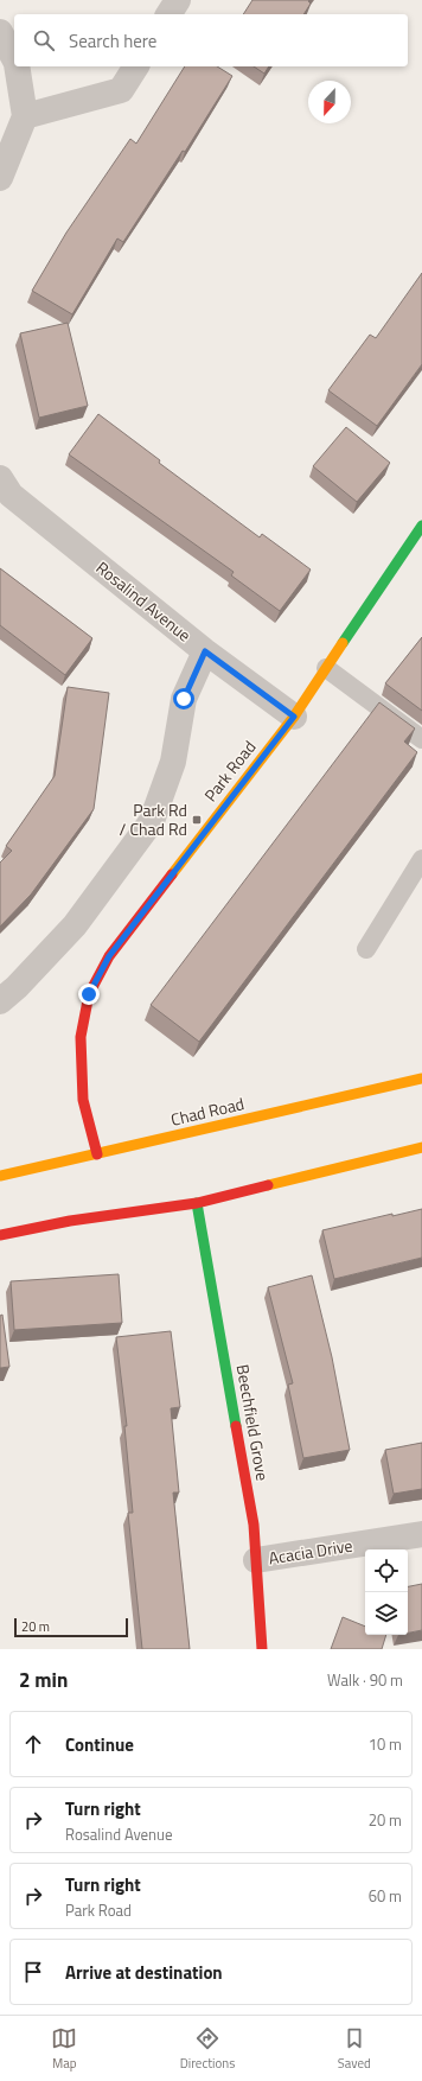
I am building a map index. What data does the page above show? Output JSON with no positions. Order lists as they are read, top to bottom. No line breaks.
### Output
{"streets":{"street":["Rosalind Avenue","Park Road","Chad Road","Beechfield Grove","Acacia Drive"]},"crossings":[["Rosalind Avenue","Park Road"],["Park Road","Chad Road"],["Beechfield Grove","Acacia Drive"]],"places":{"transit":["Park Rd / Chad Rd"]},"scale_bar":"20 m","north":"bottom","page":{"search":"Search here","scale":"20 m","heading":["2 min","Walk · 90 m"],"list":[["Continue","10 m"],["Turn right","Rosalind Avenue","20 m"],["Turn right","Park Road","60 m"],"Arrive at destination"],"nav":["Map","Directions","Saved"]}}
